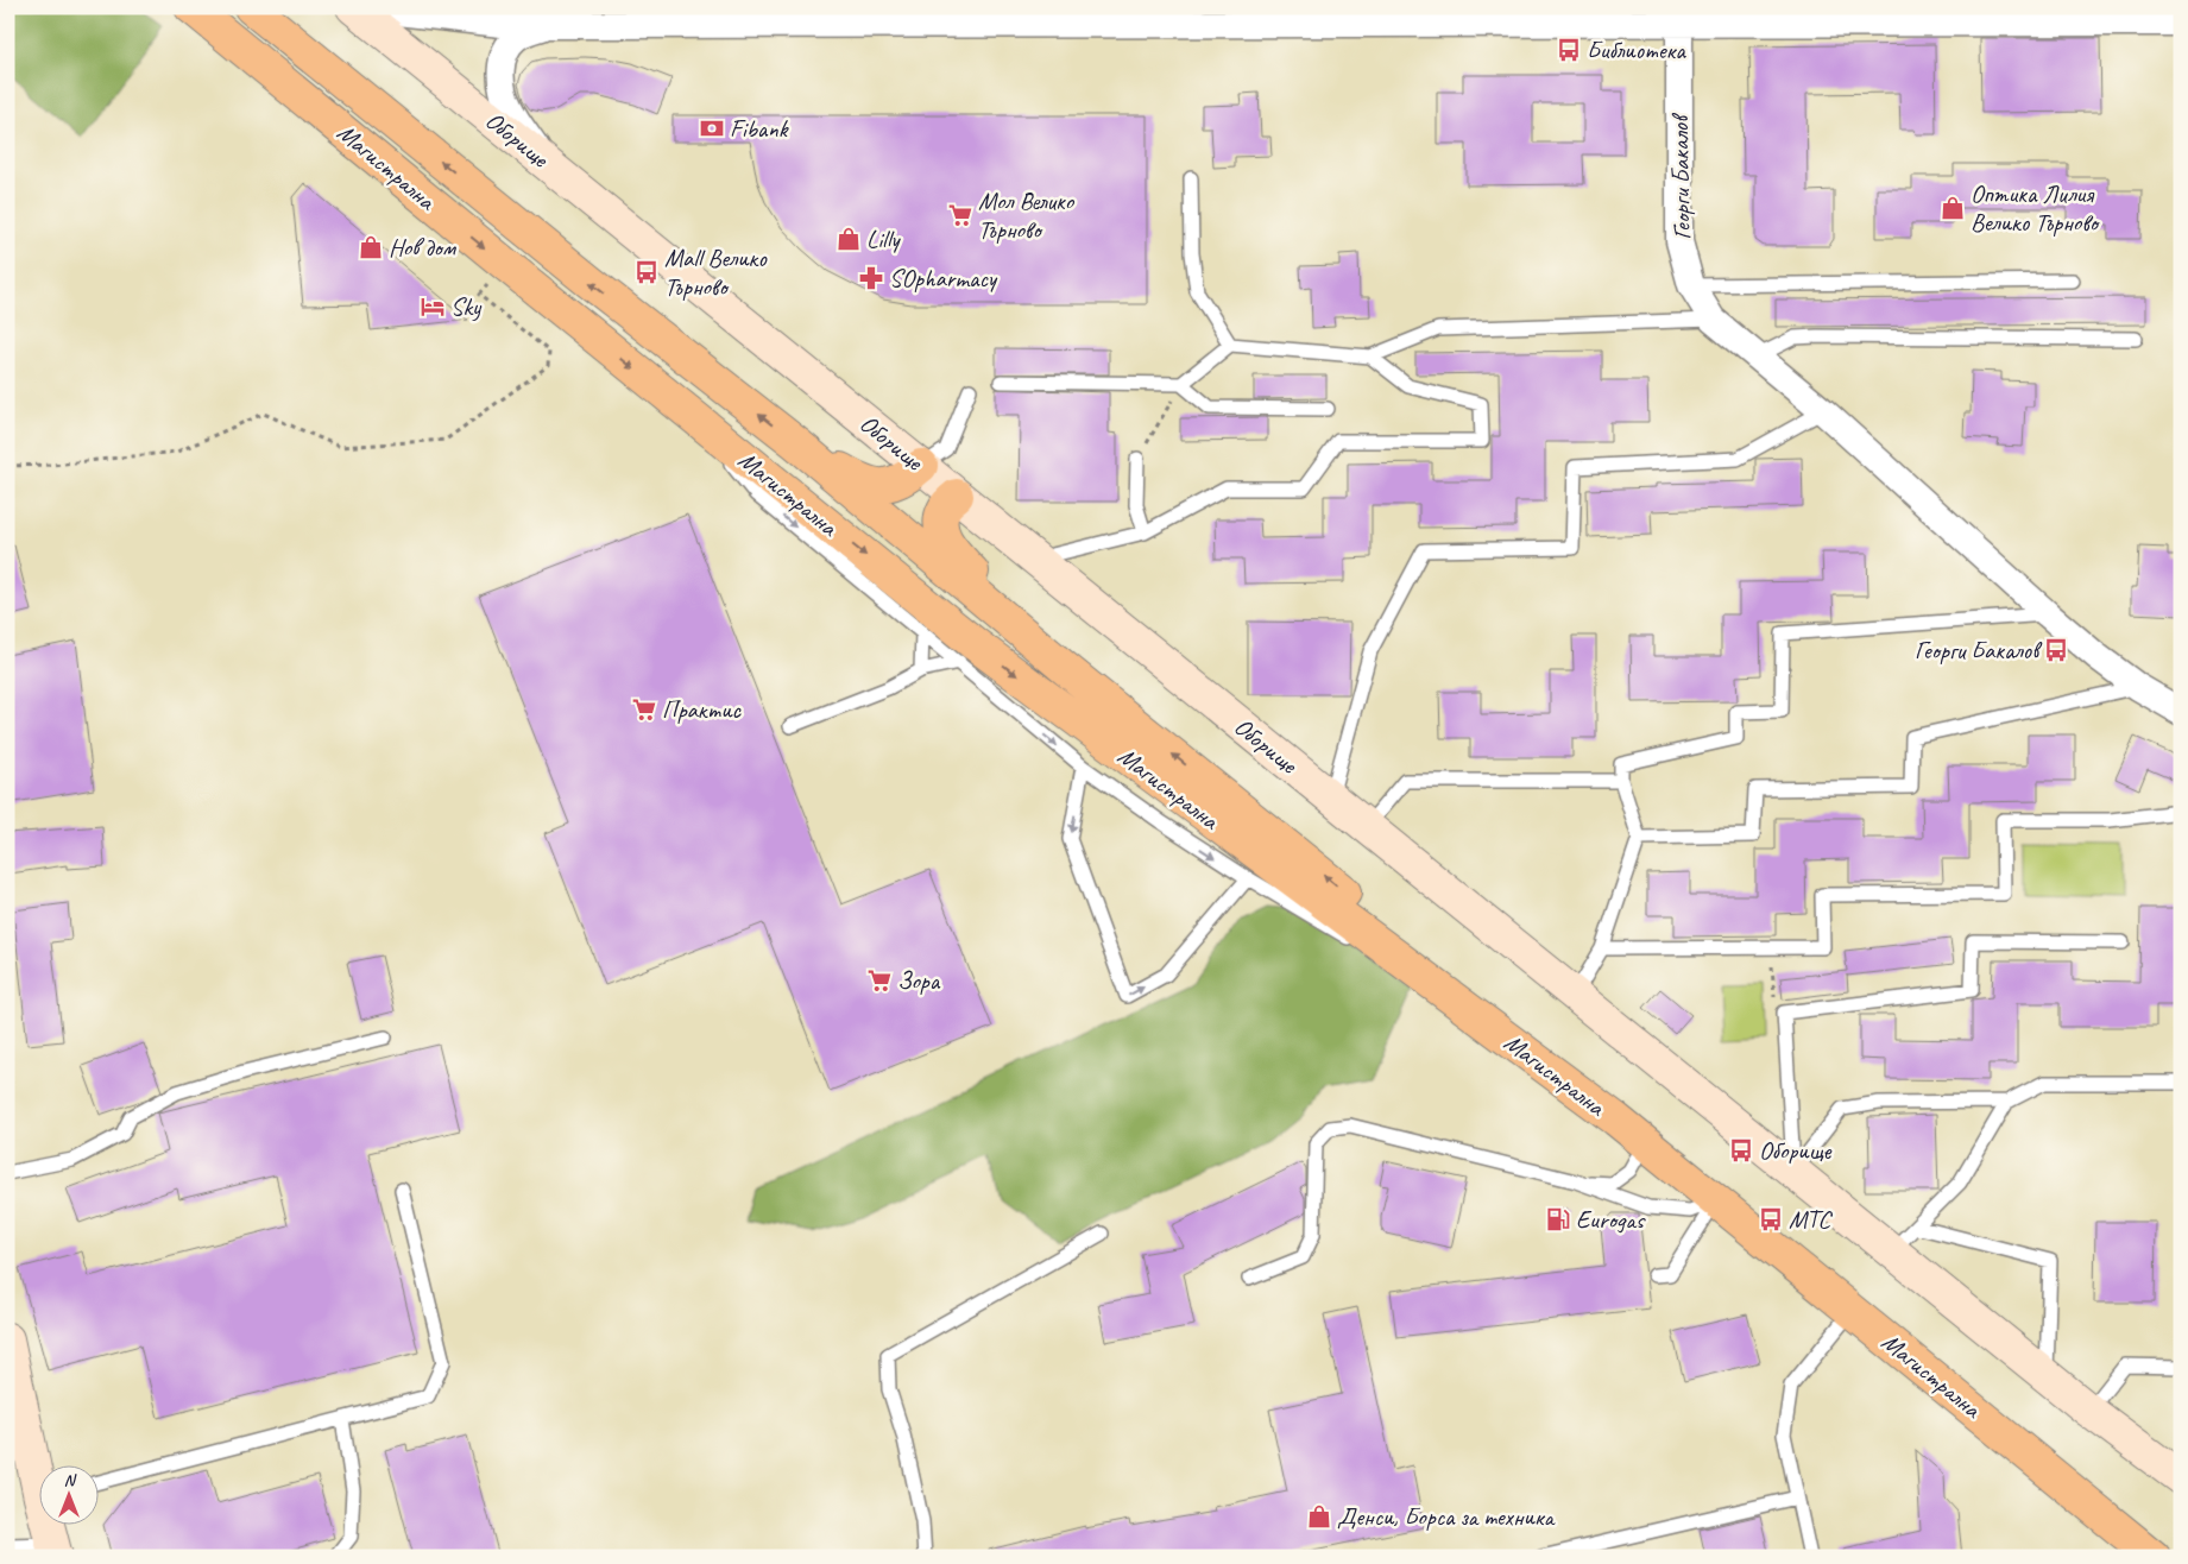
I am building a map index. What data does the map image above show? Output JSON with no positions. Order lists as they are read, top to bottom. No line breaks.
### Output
{"streets":{"main road":["Магистрална"],"street":["Оборище","Георги Бакалов"]},"places":{"bus stop":["Библиотека","Mall Велико Търново","Георги Бакалов","Оборище","МТС"],"bank":["Fibank"],"shop":["Оптика Лилия Велико Търново","Lilly","Нов дом","Денси, Борса за техника"],"supermarket":["Мол Велико Търново","Практис","Зора"],"pharmacy":["SOpharmacy"],"hotel":["Sky"],"fuel station":["Eurogas"]},"north":"top"}
